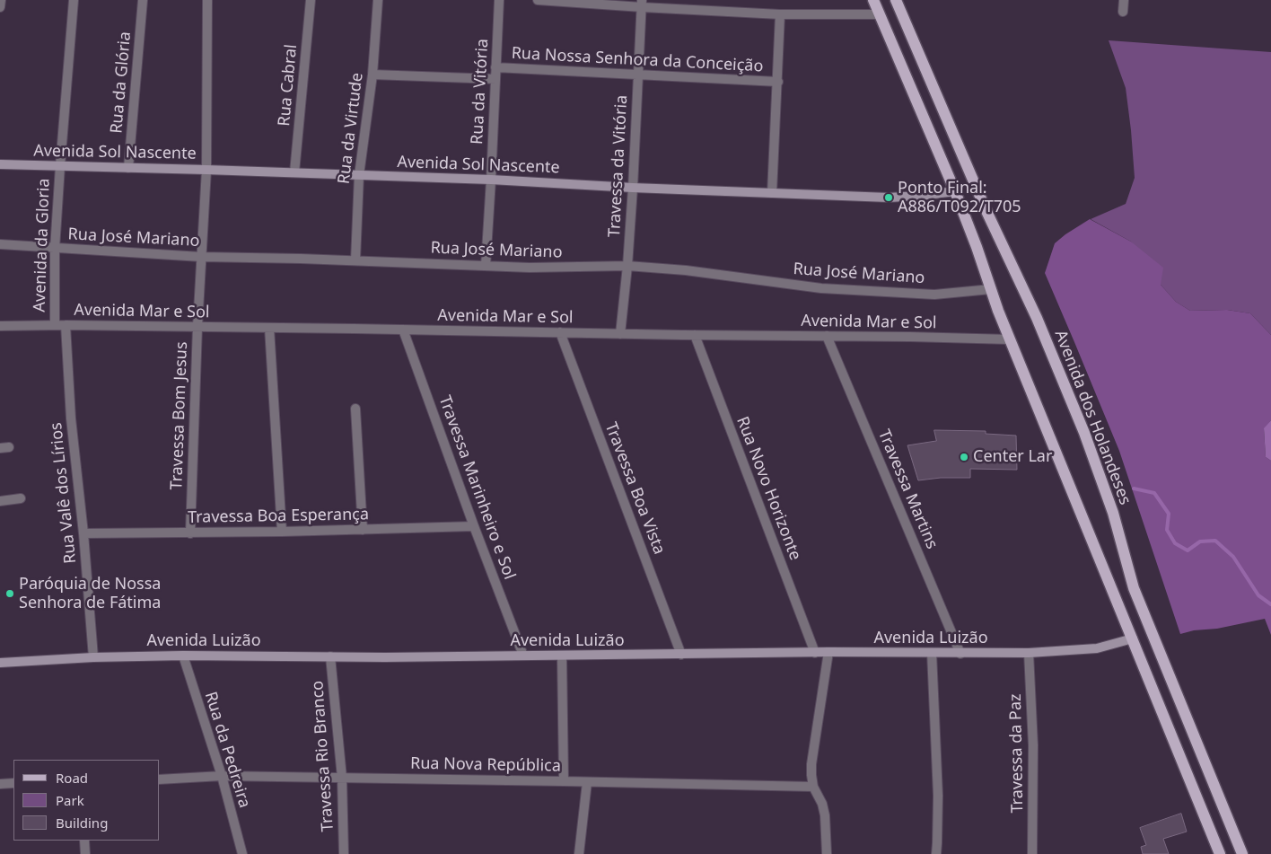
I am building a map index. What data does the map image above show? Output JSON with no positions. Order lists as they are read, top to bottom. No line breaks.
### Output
{"streets":{"main road":["Avenida dos Holandeses"],"street":["Rua Nossa Senhora da Conceição","Rua da Glória","Rua Cabral","Rua da Vitória","Rua da Virtude","Avenida Sol Nascente","Travessa da Vitória","Rua José Mariano","Avenida da Gloria","Avenida Mar e Sol","Travessa Bom Jesus","Travessa Marinheiro e Sol","Travessa Boa Vista","Rua Novo Horizonte","Travessa Martins","Rua Valê dos Lírios","Travessa Boa Esperança","Avenida Luizão","Rua da Pedreira","Travessa da Paz","Travessa Rio Branco","Rua Nova República"]},"crossings":[["Rua Nossa Senhora da Conceição","Rua da Vitória"],["Rua Nossa Senhora da Conceição","Travessa da Vitória"],["Rua da Glória","Avenida Sol Nascente"],["Rua Cabral","Avenida Sol Nascente"],["Rua da Vitória","Avenida Sol Nascente"],["Rua da Vitória","Rua José Mariano"],["Rua da Virtude","Avenida Sol Nascente"],["Rua da Virtude","Rua José Mariano"],["Avenida Sol Nascente","Travessa da Vitória"],["Avenida Sol Nascente","Avenida da Gloria"],["Avenida Sol Nascente","Travessa Bom Jesus"],["Travessa da Vitória","Rua José Mariano"],["Travessa da Vitória","Avenida Mar e Sol"],["Rua José Mariano","Avenida da Gloria"],["Rua José Mariano","Travessa Bom Jesus"],["Avenida da Gloria","Avenida Mar e Sol"],["Avenida Mar e Sol","Travessa Bom Jesus"],["Avenida Mar e Sol","Travessa Marinheiro e Sol"],["Avenida Mar e Sol","Travessa Boa Vista"],["Avenida Mar e Sol","Rua Novo Horizonte"],["Avenida Mar e Sol","Travessa Martins"],["Avenida Mar e Sol","Rua Valê dos Lírios"],["Travessa Bom Jesus","Travessa Boa Esperança"],["Travessa Marinheiro e Sol","Travessa Boa Esperança"],["Travessa Marinheiro e Sol","Avenida Luizão"],["Travessa Boa Vista","Avenida Luizão"],["Rua Novo Horizonte","Avenida Luizão"],["Travessa Martins","Avenida Luizão"],["Rua Valê dos Lírios","Travessa Boa Esperança"],["Rua Valê dos Lírios","Avenida Luizão"],["Avenida Luizão","Rua da Pedreira"],["Avenida Luizão","Travessa da Paz"],["Avenida Luizão","Travessa Rio Branco"],["Rua da Pedreira","Rua Nova República"],["Travessa Rio Branco","Rua Nova República"]],"places":["Ponto Final: A886/T092/T705","Center Lar","Paróquia de Nossa Senhora de Fátima"],"legend":["Road","Park","Building"]}
